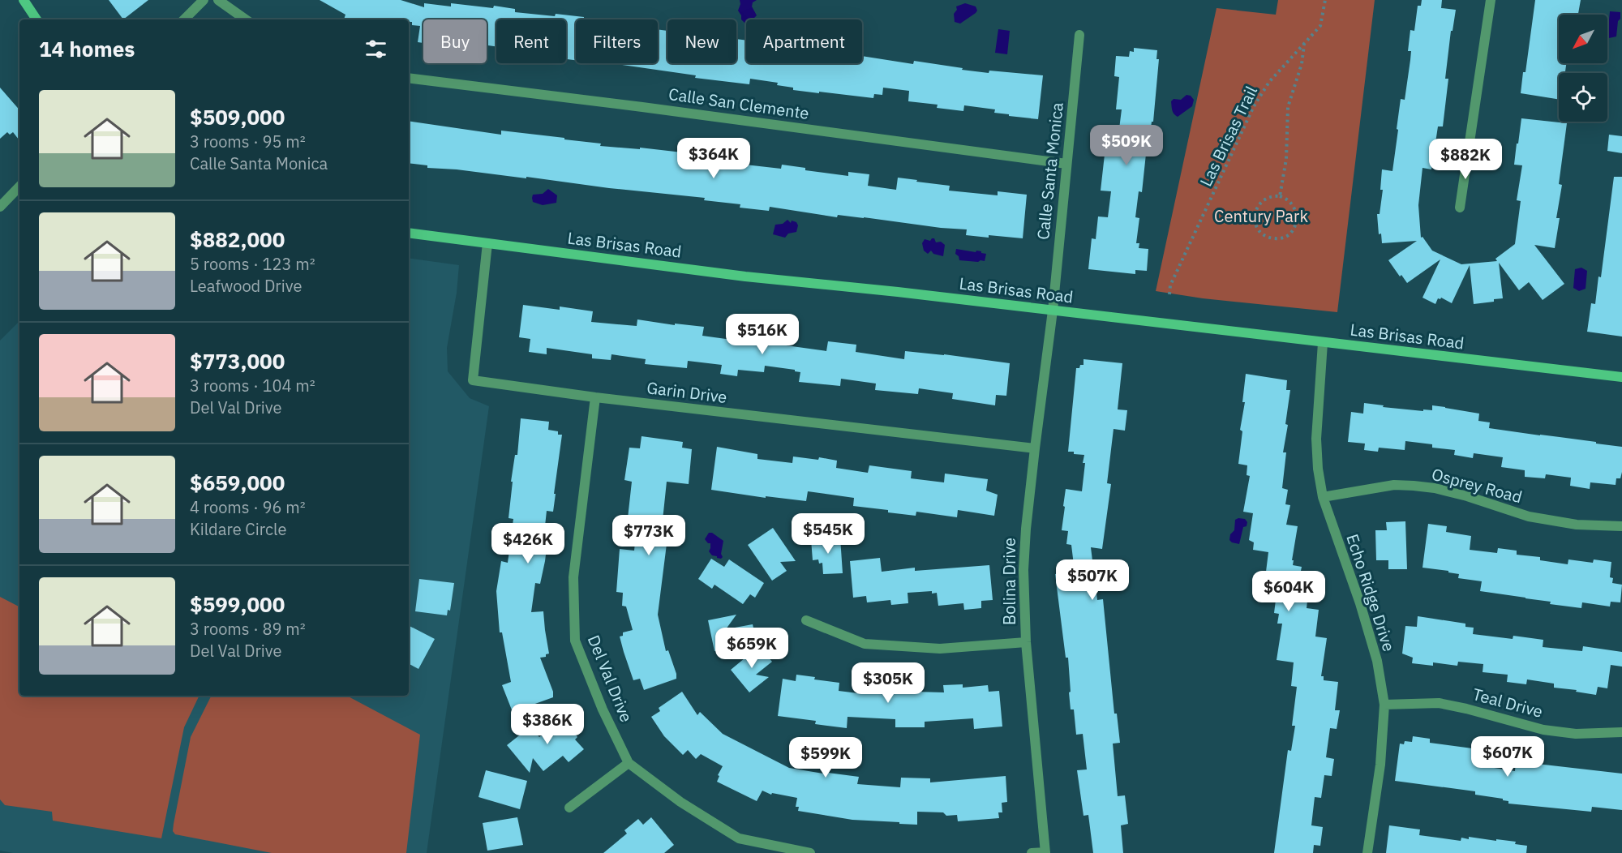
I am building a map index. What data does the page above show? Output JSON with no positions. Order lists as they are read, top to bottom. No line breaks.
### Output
{"streets":{"street":["Calle San Clemente","Calle Santa Monica","Las Brisas Road","Garin Drive","Osprey Road","Bolina Drive","Echo Ridge Drive","Del Val Drive","Teal Drive"],"path":["Las Brisas Trail"]},"crossings":[["Calle San Clemente","Calle Santa Monica"],["Calle Santa Monica","Las Brisas Road"],["Calle Santa Monica","Bolina Drive"],["Las Brisas Road","Garin Drive"],["Las Brisas Road","Bolina Drive"],["Las Brisas Road","Echo Ridge Drive"],["Garin Drive","Bolina Drive"],["Garin Drive","Del Val Drive"],["Osprey Road","Echo Ridge Drive"],["Echo Ridge Drive","Teal Drive"]],"parks":["Century Park"],"north":"bottom left","page":{"chip":["Buy","Rent","Filters","New","Apartment"],"heading":"14 homes","list":[{"name":"$509,000","note":"3 rooms · 95 m² · Calle Santa Monica"},{"name":"$882,000","note":"5 rooms · 123 m² · Leafwood Drive"},{"name":"$773,000","note":"3 rooms · 104 m² · Del Val Drive"},{"name":"$659,000","note":"4 rooms · 96 m² · Kildare Circle"},{"name":"$599,000","note":"3 rooms · 89 m² · Del Val Drive"}],"price":["$509K","$364K","$882K","$516K","$545K","$773K","$426K","$507K","$604K","$659K","$305K","$386K","$607K","$599K"]}}
